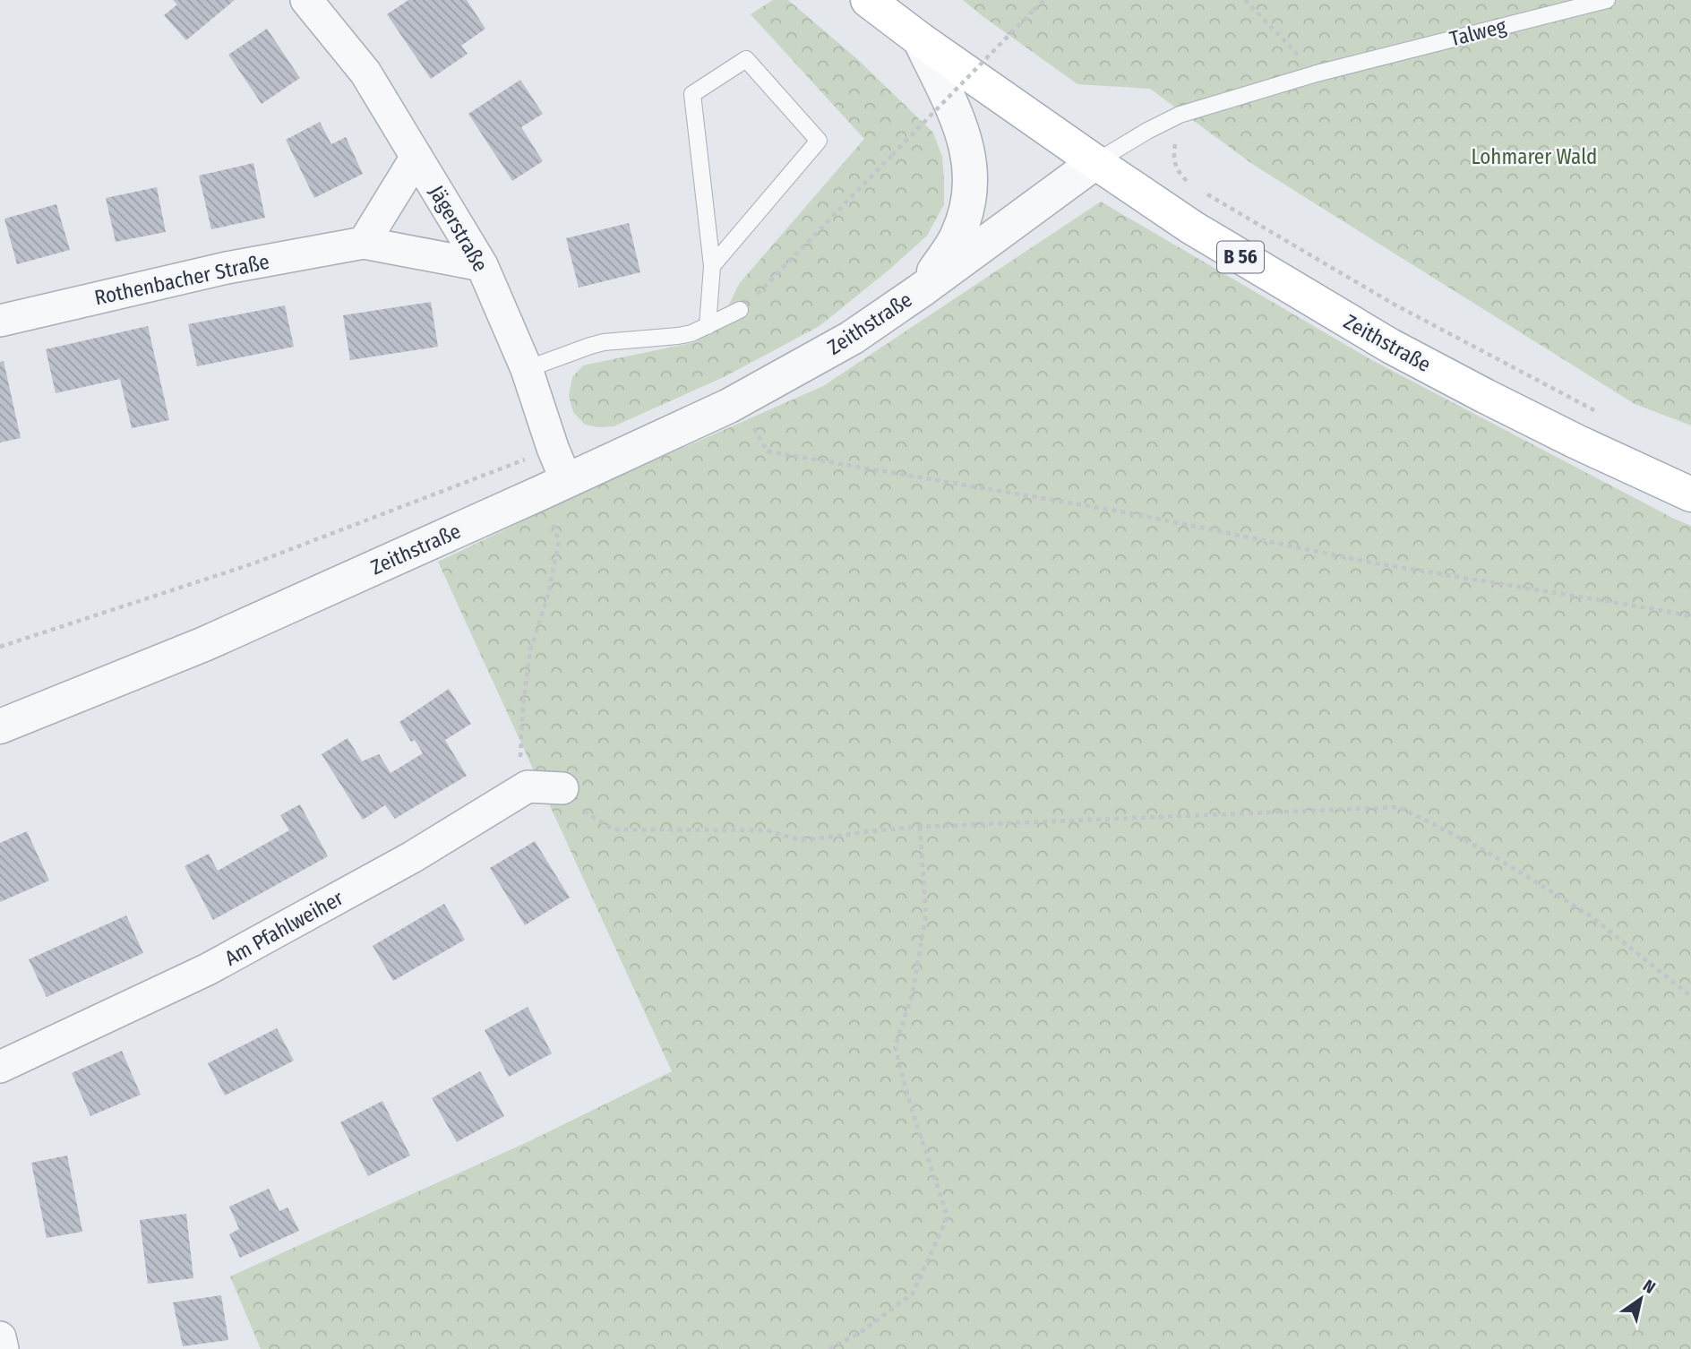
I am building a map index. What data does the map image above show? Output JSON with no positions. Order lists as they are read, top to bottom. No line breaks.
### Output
{"streets":{"main road":["B 56","Zeithstraße"],"street":["Jägerstraße","Rothenbacher Straße","Am Pfahlweiher"],"lane":["Talweg"]},"crossings":[["Talweg","B 56"],["Talweg","Zeithstraße"],["Jägerstraße","Rothenbacher Straße"],["Jägerstraße","Zeithstraße"],["B 56","Zeithstraße"]],"parks":["Lohmarer Wald"],"north":"top right"}
